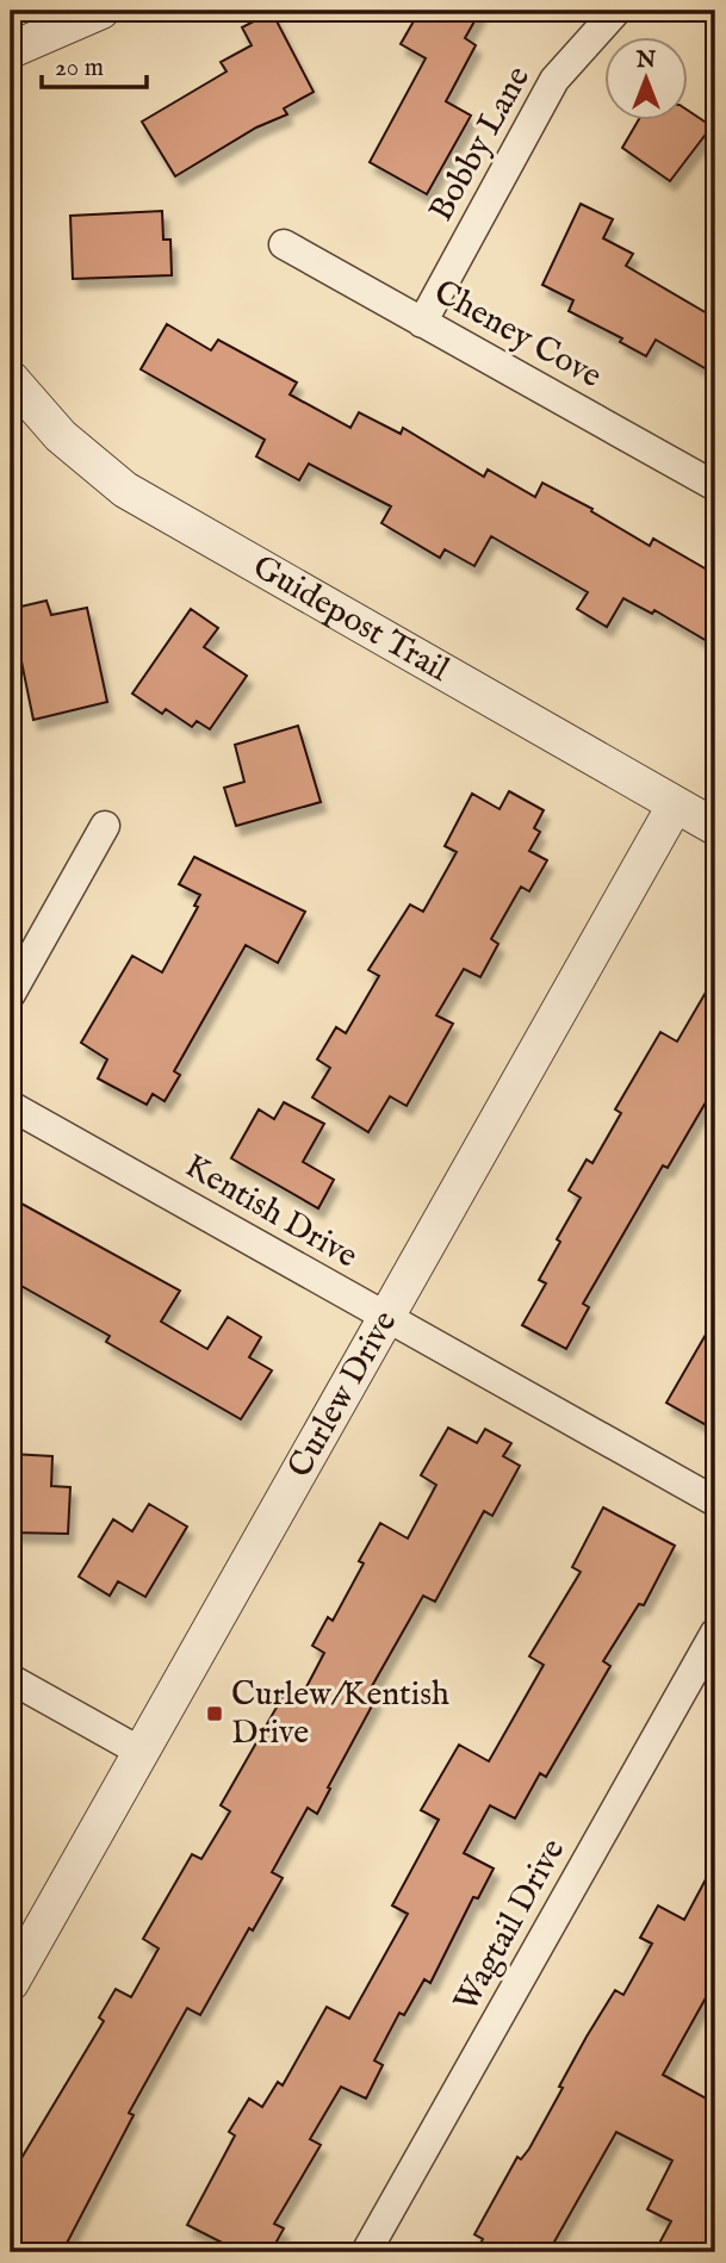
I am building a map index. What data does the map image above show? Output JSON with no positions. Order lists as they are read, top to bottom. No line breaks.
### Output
{"streets":{"street":["Bobby Lane","Cheney Cove","Guidepost Trail","Kentish Drive","Curlew Drive","Wagtail Drive"]},"crossings":[["Bobby Lane","Cheney Cove"],["Guidepost Trail","Curlew Drive"],["Kentish Drive","Curlew Drive"]],"places":{"transit":["Curlew/Kentish Drive"]},"scale_bar":"20 m","north":"top"}
